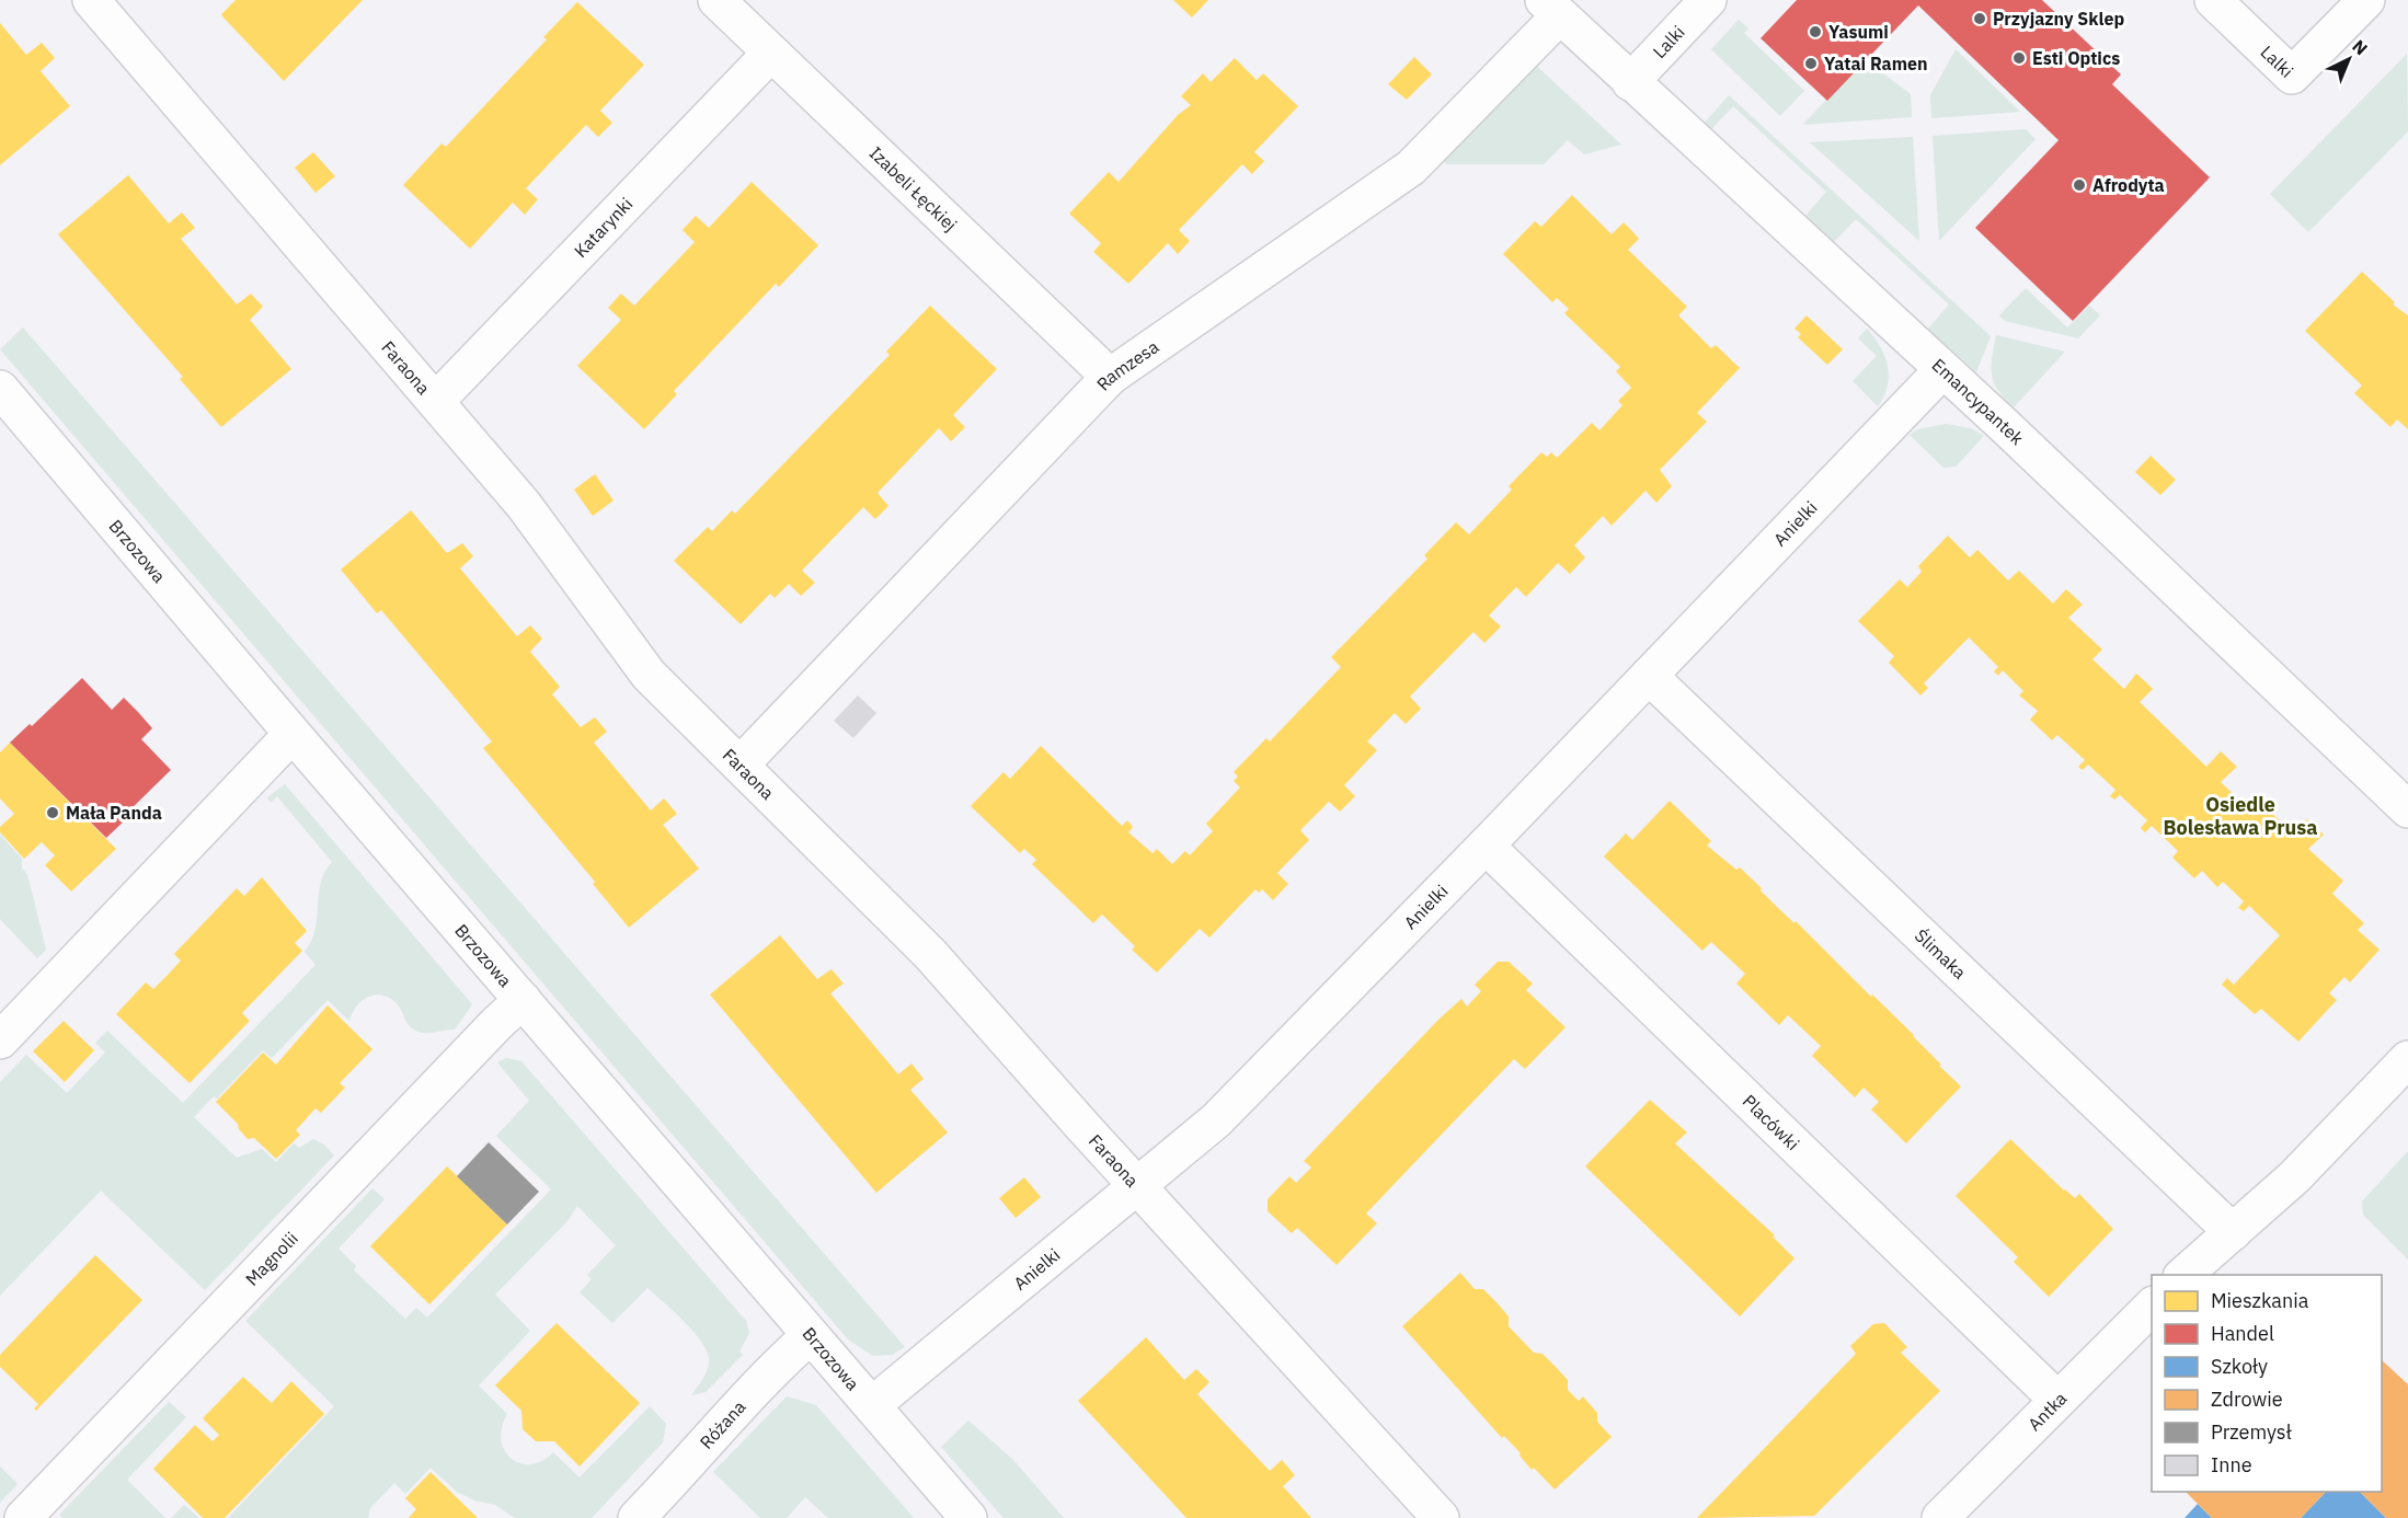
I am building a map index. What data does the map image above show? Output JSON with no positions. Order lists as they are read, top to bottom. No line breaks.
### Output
{"streets":{"street":["Lalki","Izabeli Łęckiej","Katarynki","Ramzesa","Faraona","Emancypantek","Anielki","Brzozowa","Ślimaka","Placówki","Magnolii","Antka","Różana"]},"crossings":[["Lalki","Emancypantek"],["Izabeli Łęckiej","Katarynki"],["Izabeli Łęckiej","Ramzesa"],["Katarynki","Faraona"],["Ramzesa","Faraona"],["Ramzesa","Emancypantek"],["Faraona","Anielki"],["Emancypantek","Anielki"],["Anielki","Brzozowa"],["Anielki","Ślimaka"],["Anielki","Placówki"],["Brzozowa","Magnolii"],["Brzozowa","Różana"],["Placówki","Antka"]],"districts":["Osiedle Bolesława Prusa"],"places":["Przyjazny Sklep","Yasumi","Esti Optics","Yatai Ramen","Afrodyta","Mała Panda"],"legend":["Mieszkania","Handel","Szkoły","Zdrowie","Przemysł","Inne"],"north":"top right"}
